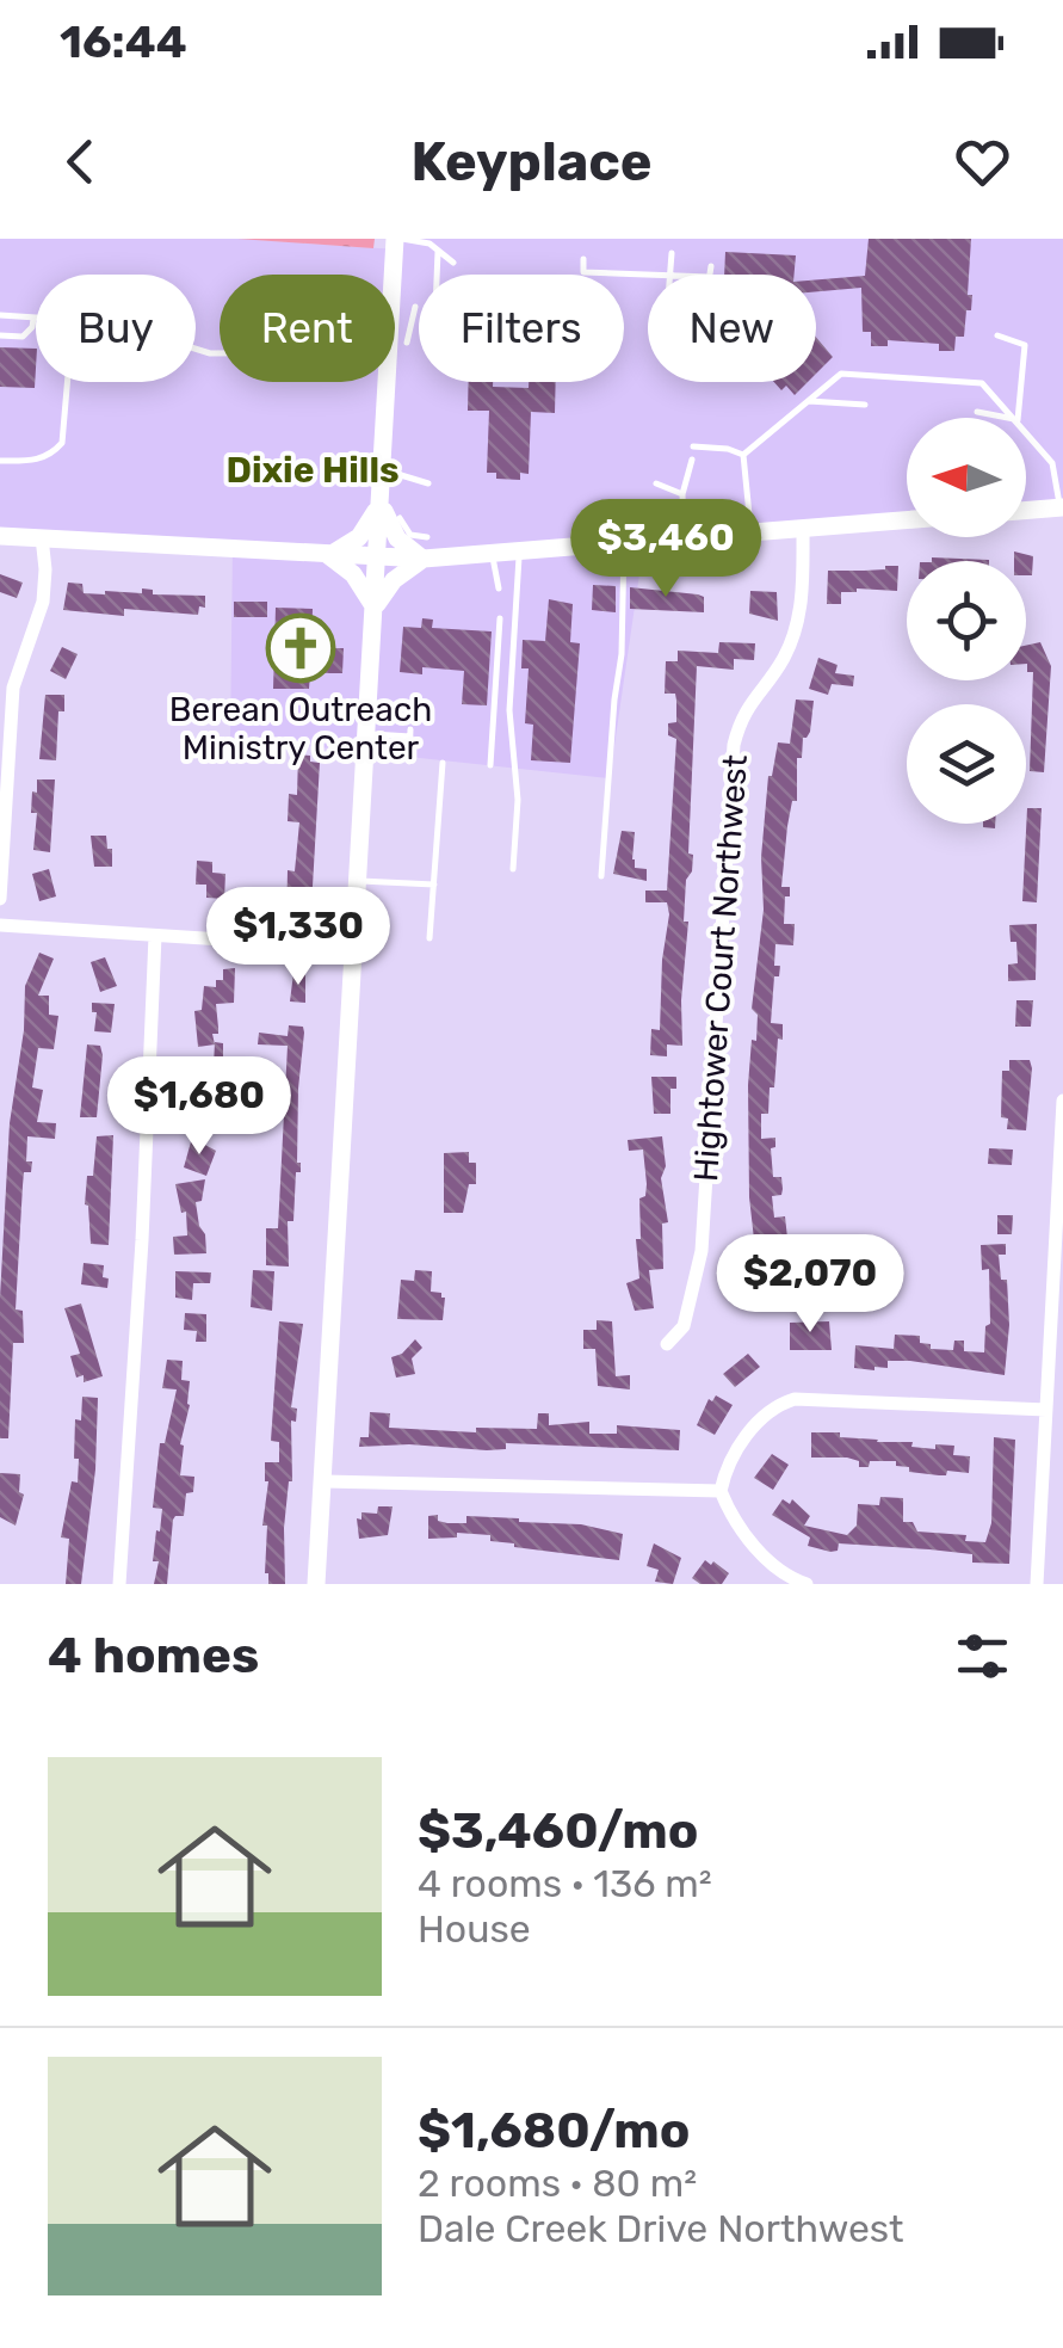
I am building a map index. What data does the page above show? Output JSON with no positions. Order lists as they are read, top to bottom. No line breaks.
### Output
{"streets":{"street":["Hightower Court Northwest"]},"districts":["Dixie Hills"],"places":{"church":["Berean Outreach Ministry Center"]},"north":"left","page":{"status":"16:44","header":"Keyplace","chip":["Buy","Rent","Filters","New"],"price":["$3,460","$1,330","$1,680","$2,070"],"heading":"4 homes","list":[{"name":"$3,460/mo","note":"4 rooms · 136 m² · House"},{"name":"$1,680/mo","note":"2 rooms · 80 m² · Dale Creek Drive Northwest"}]}}
